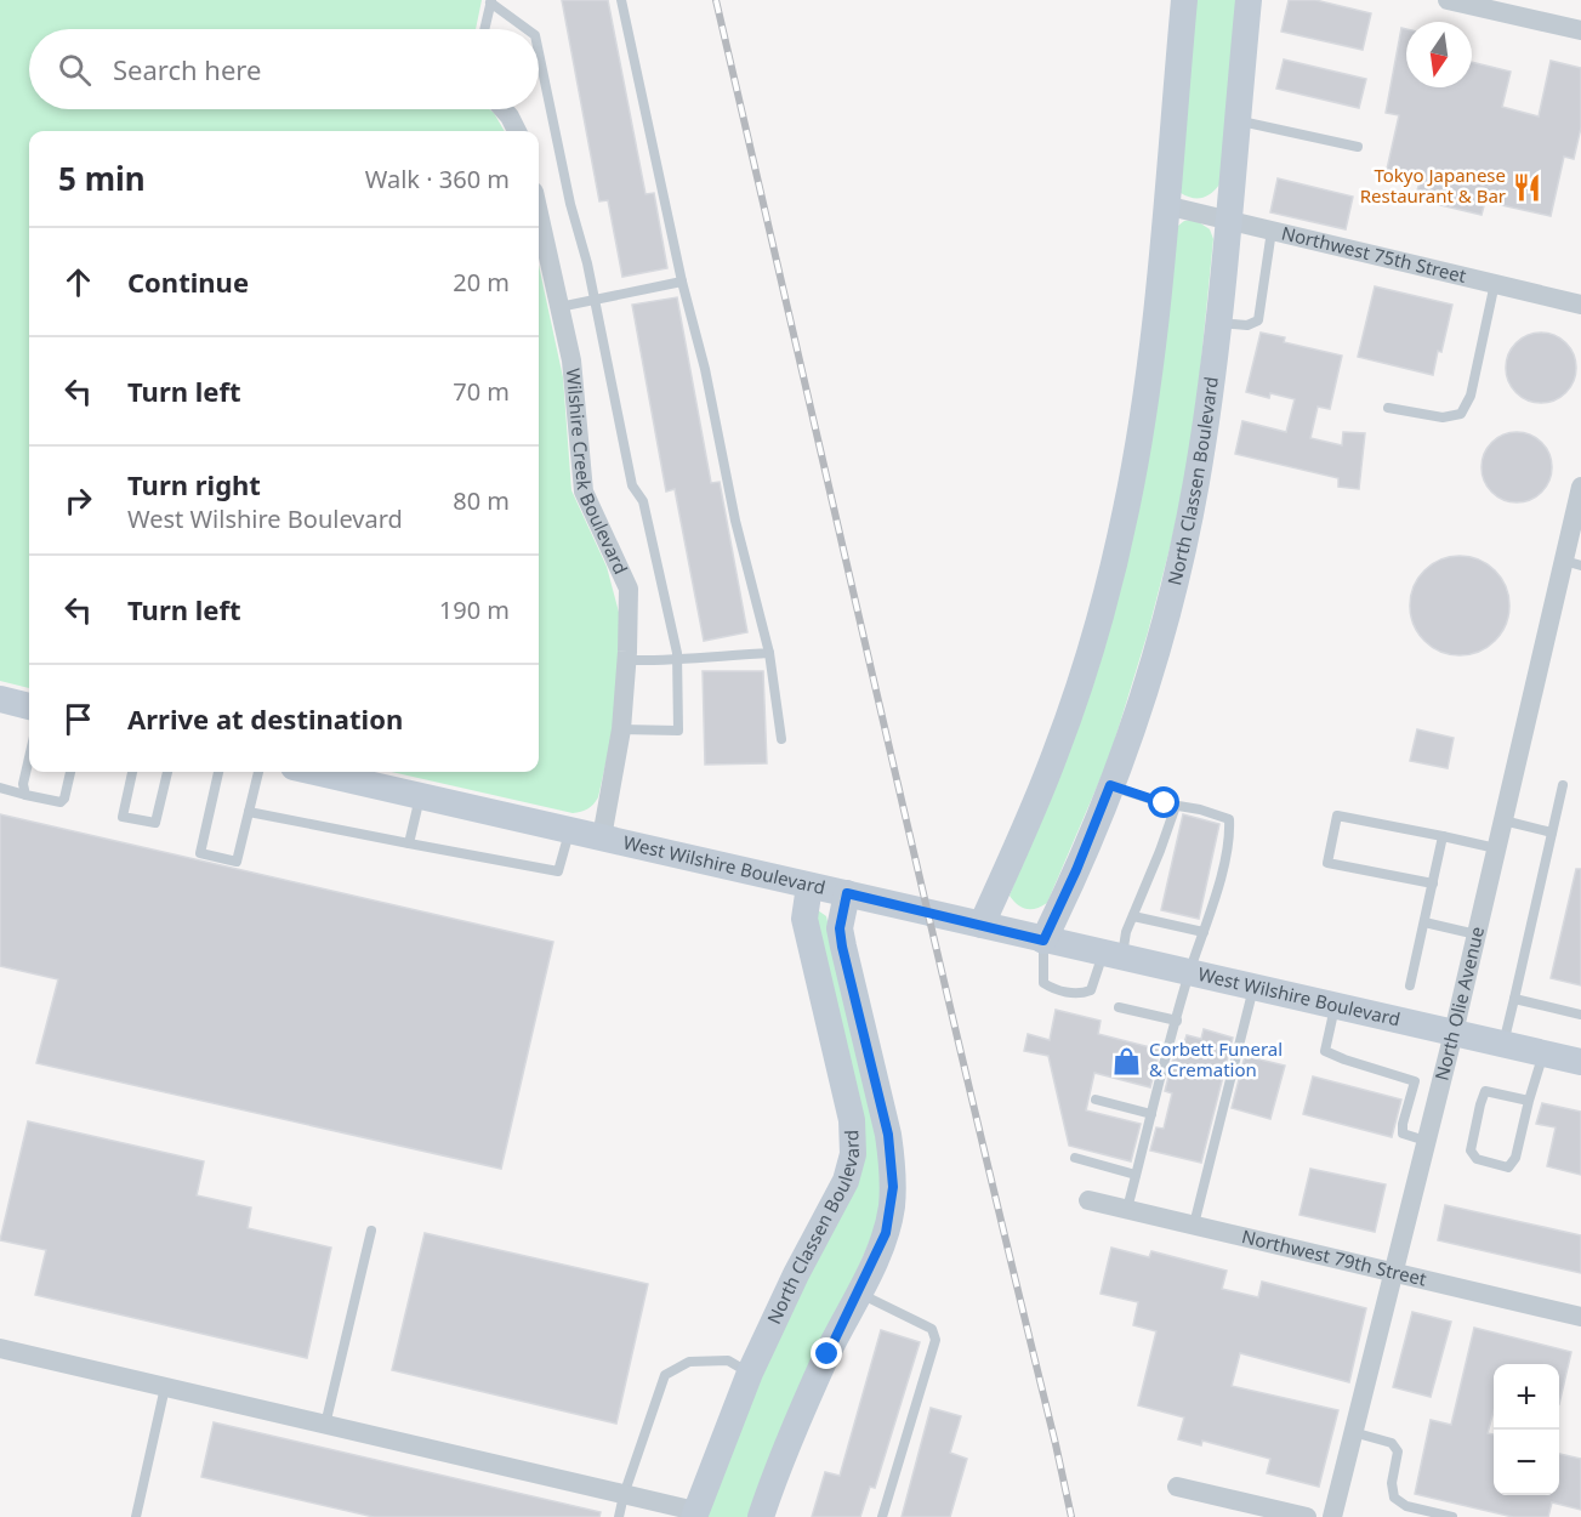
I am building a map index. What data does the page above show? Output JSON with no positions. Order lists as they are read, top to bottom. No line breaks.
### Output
{"streets":{"street":["Northwest 75th Street","Wilshire Creek Boulevard","North Classen Boulevard","West Wilshire Boulevard","North Olie Avenue","Northwest 79th Street"]},"crossings":[["Northwest 75th Street","North Classen Boulevard"],["Wilshire Creek Boulevard","West Wilshire Boulevard"],["North Classen Boulevard","West Wilshire Boulevard"],["West Wilshire Boulevard","North Olie Avenue"],["North Olie Avenue","Northwest 79th Street"]],"places":{"restaurant":["Tokyo Japanese Restaurant & Bar"],"shop":["Corbett Funeral & Cremation"]},"north":"bottom","page":{"search":"Search here","heading":["5 min","Walk · 360 m"],"list":[["Continue","20 m"],["Turn left","70 m"],["Turn right","West Wilshire Boulevard","80 m"],["Turn left","190 m"],"Arrive at destination"],"map_buttons":["+","−"]}}
